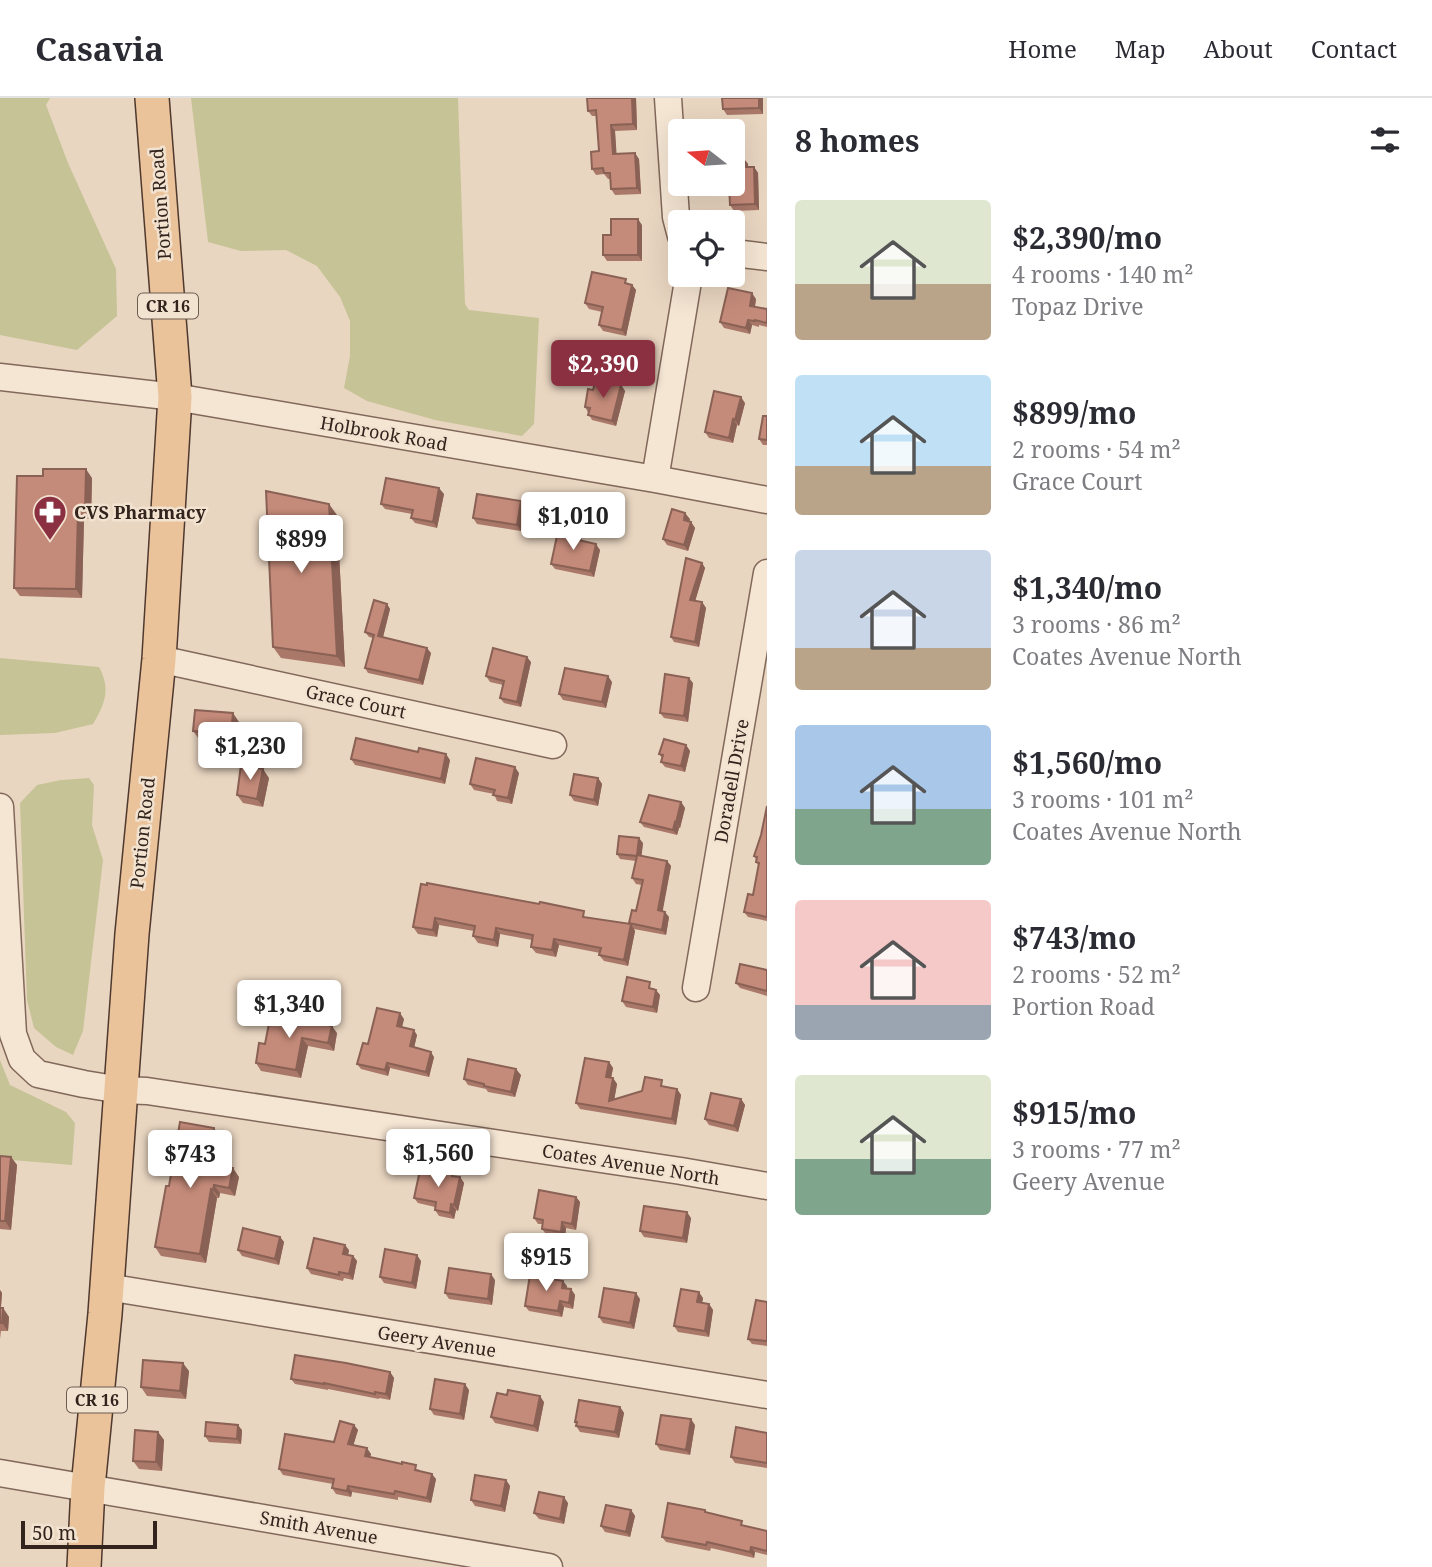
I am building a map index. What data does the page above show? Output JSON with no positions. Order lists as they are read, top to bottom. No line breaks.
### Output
{"streets":{"main road":["Portion Road","CR 16"],"street":["Holbrook Road","Grace Court","Doradell Drive","Coates Avenue North","Geery Avenue","Smith Avenue"]},"crossings":[["Portion Road","Holbrook Road"],["Portion Road","Grace Court"],["Portion Road","Coates Avenue North"],["Portion Road","Geery Avenue"],["Portion Road","Smith Avenue"]],"places":{"pharmacy":["CVS Pharmacy"]},"scale_bar":"50 m","north":"left","page":{"header":"Casavia","nav":["Home","Map","About","Contact"],"heading":"8 homes","list":[{"name":"$2,390/mo","note":"4 rooms · 140 m² · Topaz Drive"},{"name":"$899/mo","note":"2 rooms · 54 m² · Grace Court"},{"name":"$1,340/mo","note":"3 rooms · 86 m² · Coates Avenue North"},{"name":"$1,560/mo","note":"3 rooms · 101 m² · Coates Avenue North"},{"name":"$743/mo","note":"2 rooms · 52 m² · Portion Road"},{"name":"$915/mo","note":"3 rooms · 77 m² · Geery Avenue"}],"price":["$2,390","$1,010","$899","$1,230","$1,340","$1,560","$743","$915"],"scale":"50 m"}}
